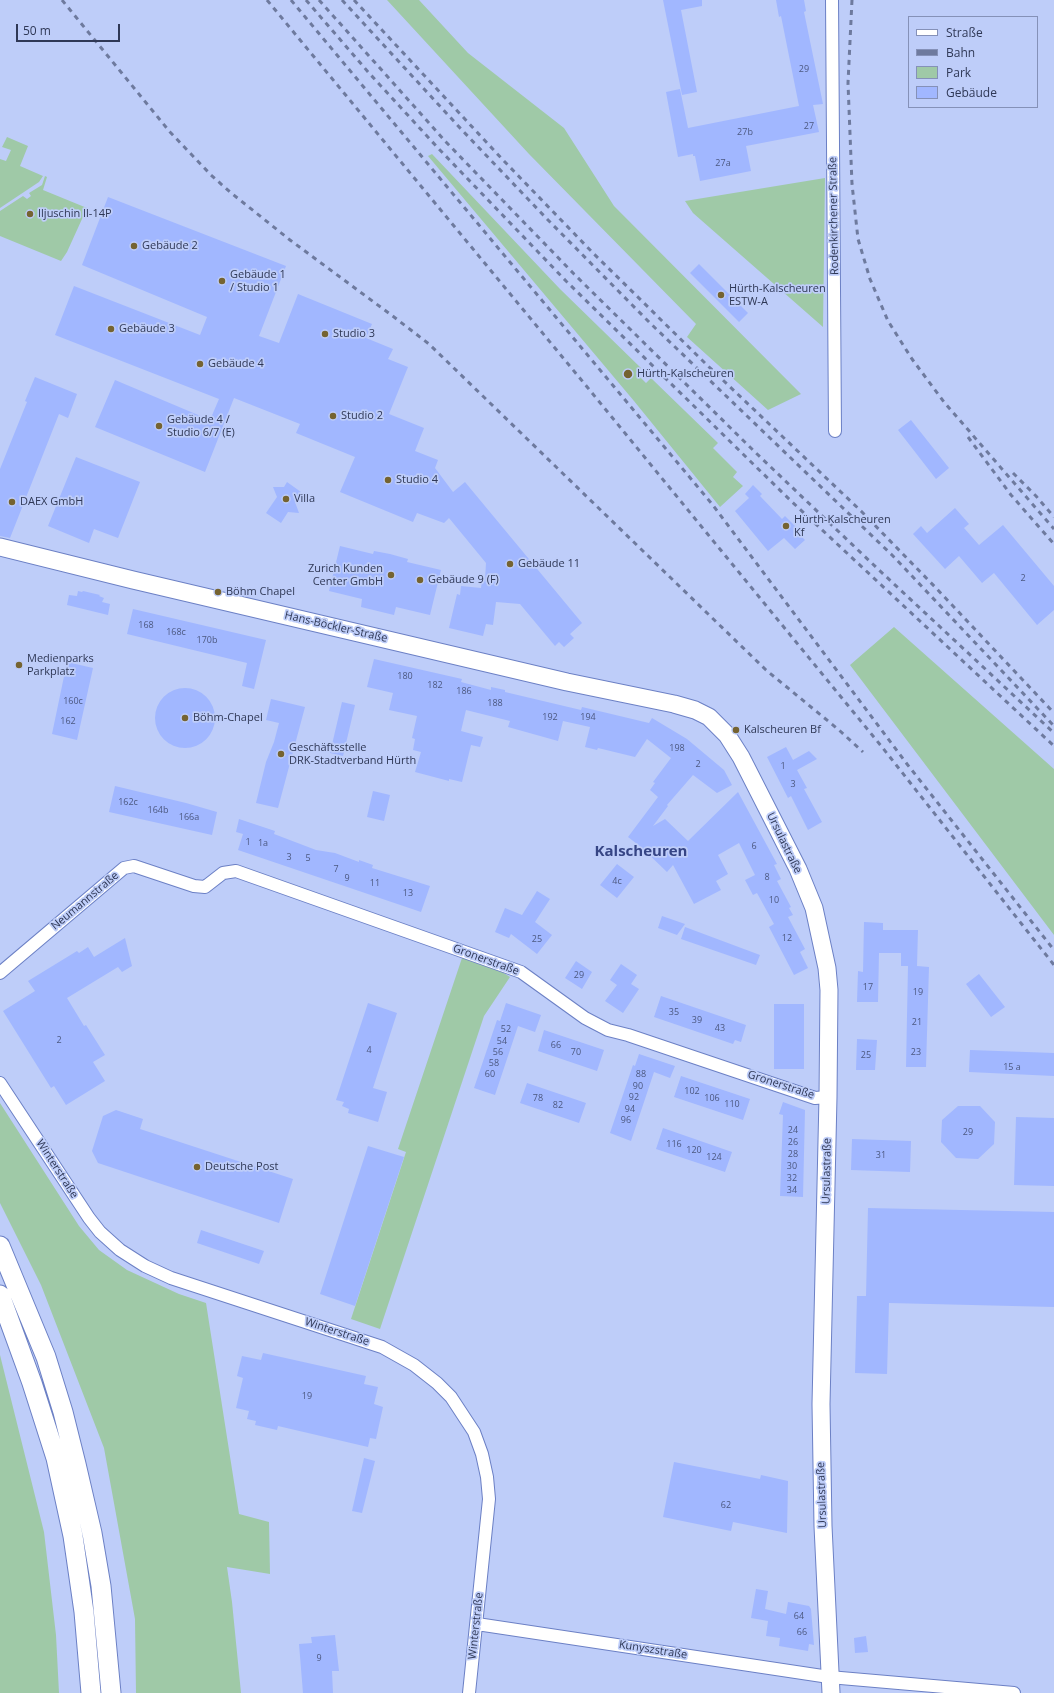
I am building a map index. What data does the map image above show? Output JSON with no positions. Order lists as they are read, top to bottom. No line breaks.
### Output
{"streets":{"street":["Rodenkirchener Straße","Hans-Böckler-Straße","Ursulastraße","Neumannstraße","Gronerstraße","Winterstraße","Kunyszstraße"]},"crossings":[["Hans-Böckler-Straße","Ursulastraße"],["Ursulastraße","Gronerstraße"],["Ursulastraße","Kunyszstraße"],["Neumannstraße","Gronerstraße"],["Winterstraße","Kunyszstraße"]],"districts":["Kalscheuren"],"places":["Iljuschin Il-14P","Gebäude 2","Gebäude 1 / Studio 1","Hürth-Kalscheuren ESTW-A","Gebäude 3","Studio 3","Gebäude 4","Hürth-Kalscheuren","Studio 2","Gebäude 4 / Studio 6/7 (E)","Studio 4","Villa","DAEX GmbH","Hürth-Kalscheuren Kf","Gebäude 11","Zurich Kunden Center GmbH","Gebäude 9 (F)","Böhm Chapel","Medienparks Parkplatz","Böhm-Chapel","Kalscheuren Bf","Geschäftsstelle DRK-Stadtverband Hürth","Deutsche Post"],"house_numbers":["29","27","27b","27a","2","168","168c","170b","180","182","186","160c","188","192","194","162","198","2","1","3","162c","164b","166a","1","1a","6","3","5","7","8","9","4c","11","13","10","12","25","29","17","19","35","39","21","43","52","2","54","66","4","56","70","23","25","58","15 a","60","88","90","102","92","78","106","110","82","94","96","24","29","26","116","120","28","31","124","30","32","34","19","62","64","66","9"],"legend":["Straße","Bahn","Park","Gebäude"],"scale_bar":"50 m"}
